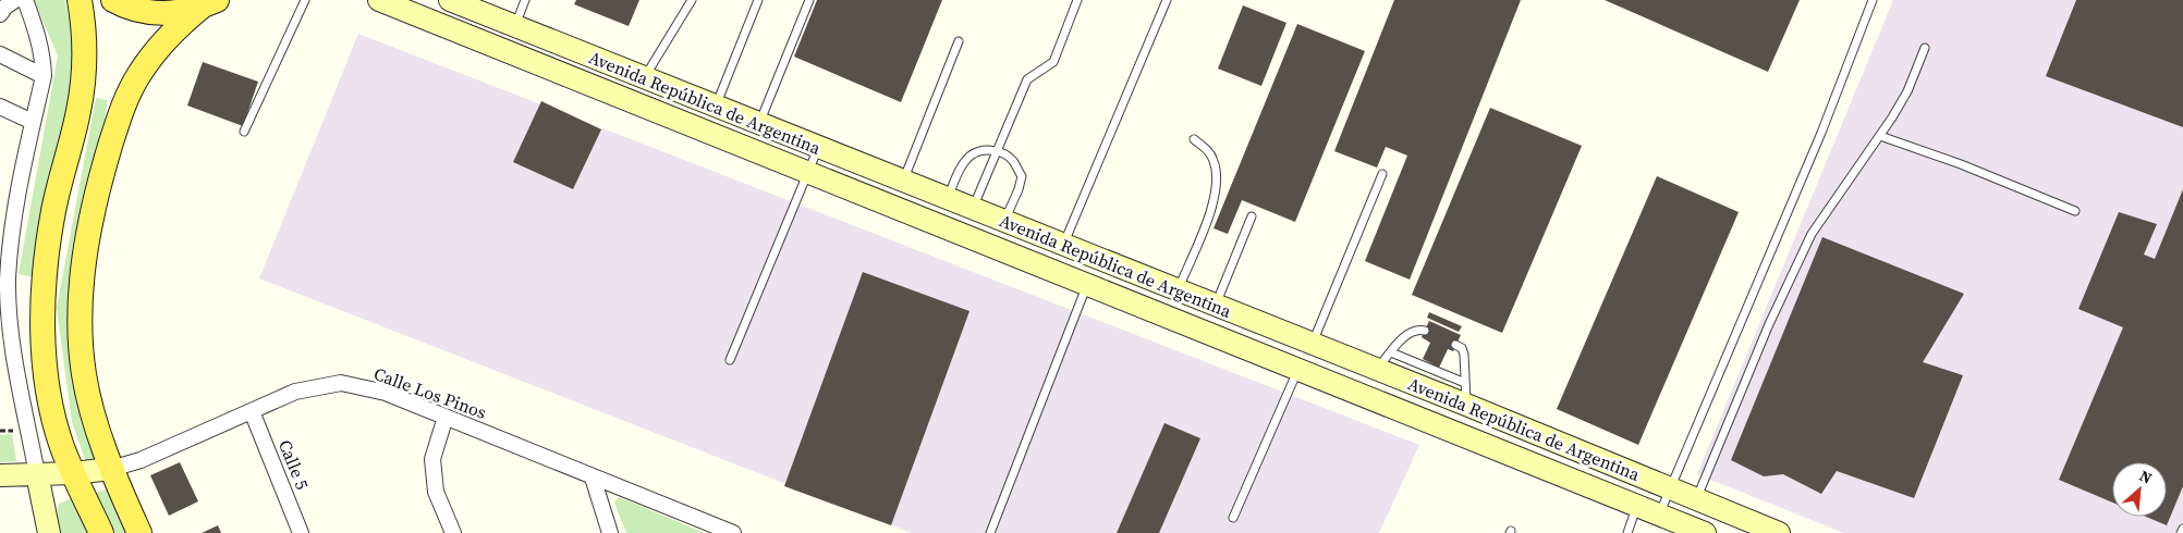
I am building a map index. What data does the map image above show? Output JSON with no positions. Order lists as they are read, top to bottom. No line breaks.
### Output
{"streets":{"main road":["Avenida República de Argentina"],"street":["Calle Los Pinos","Calle 5"]},"crossings":[["Calle Los Pinos","Calle 5"]],"north":"top right"}
